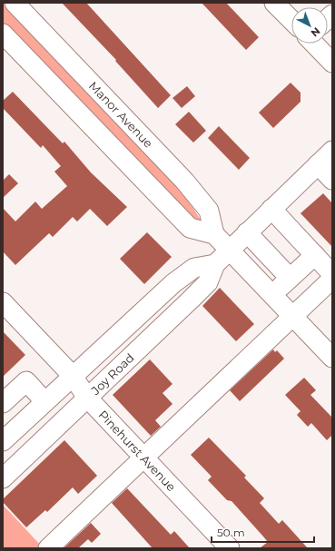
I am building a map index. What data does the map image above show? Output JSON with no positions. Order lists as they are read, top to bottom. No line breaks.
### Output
{"streets":{"street":["Manor Avenue","Joy Road","Pinehurst Avenue"]},"crossings":[["Joy Road","Pinehurst Avenue"]],"scale_bar":"50 m","north":"bottom right"}
